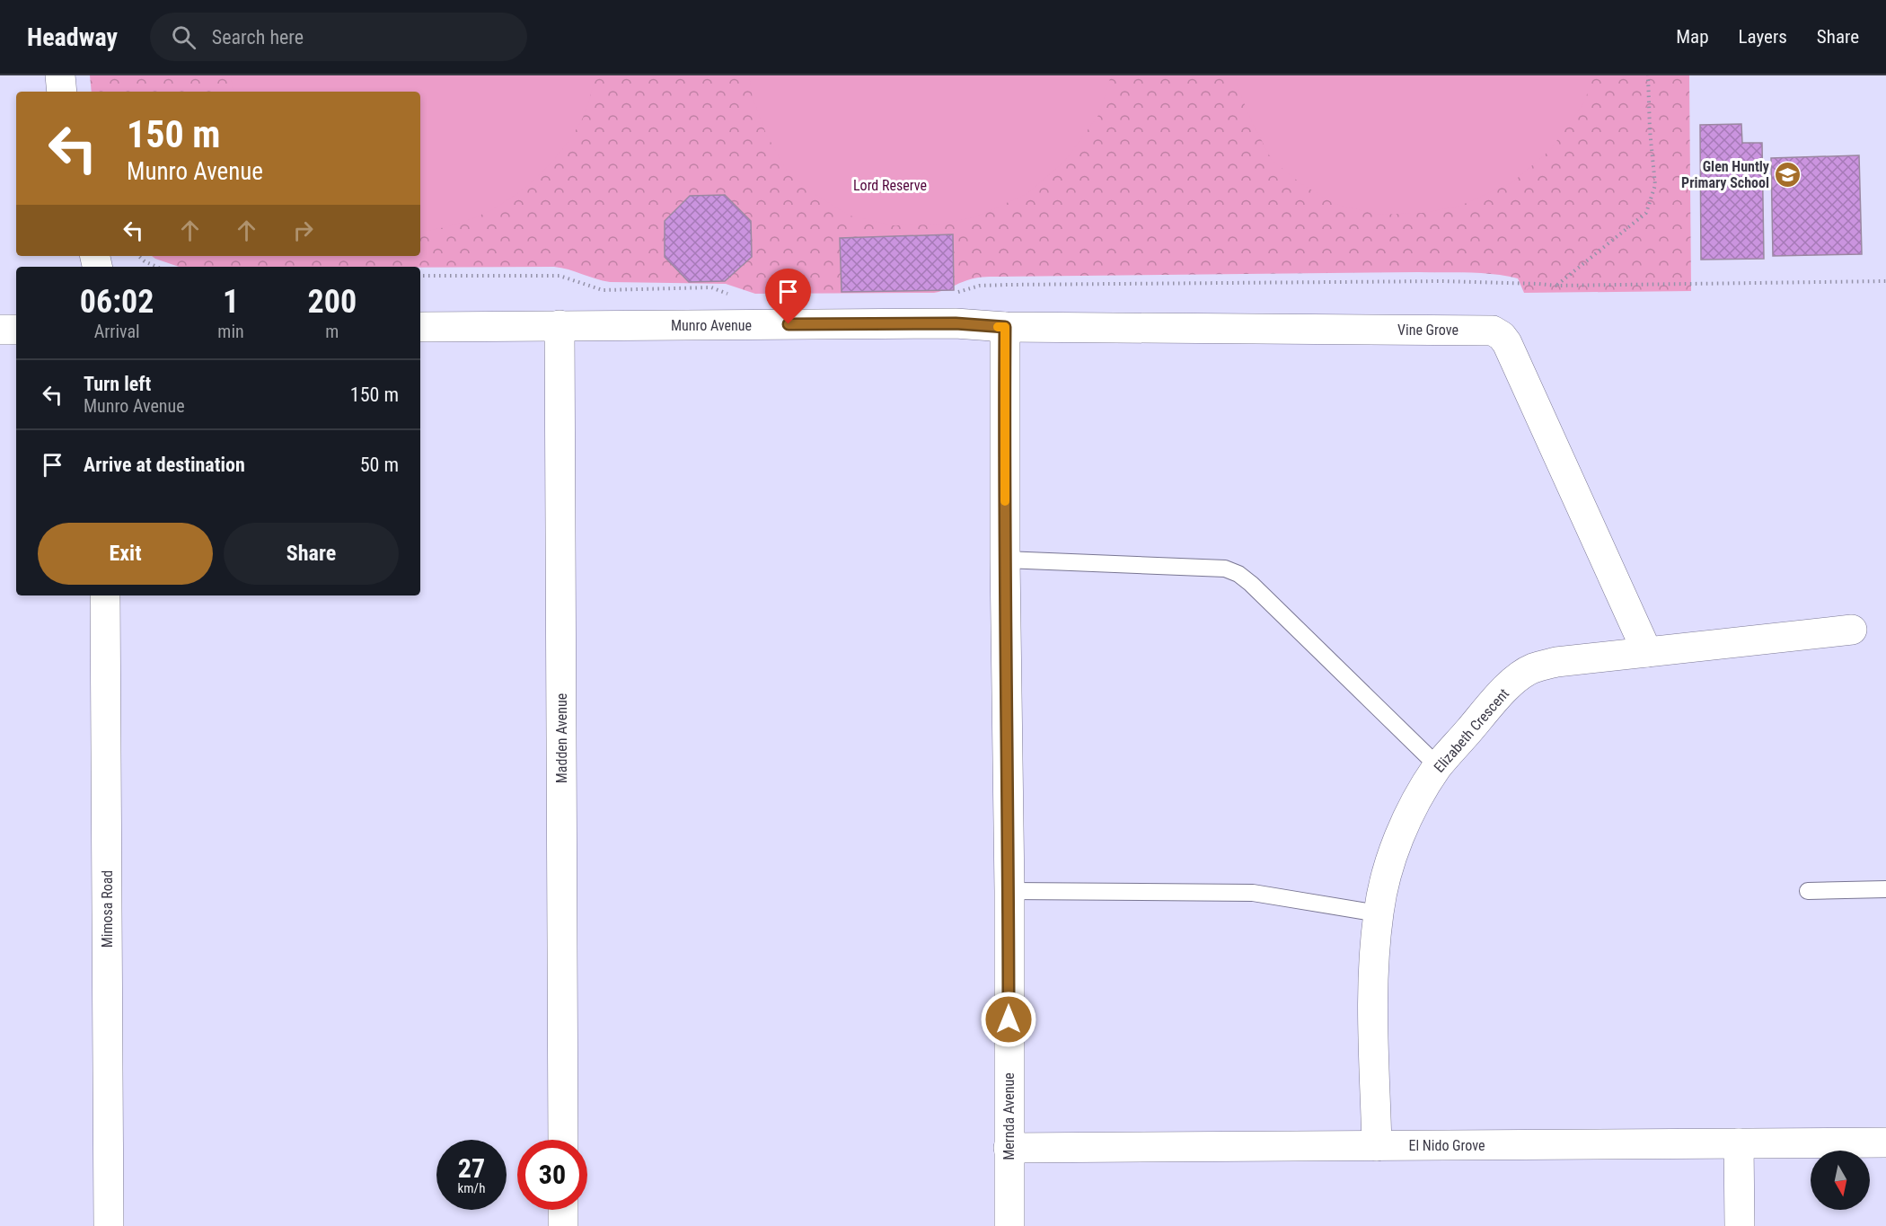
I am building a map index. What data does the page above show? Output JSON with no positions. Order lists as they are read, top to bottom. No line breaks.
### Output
{"streets":{"street":["Munro Avenue","Vine Grove","Elizabeth Crescent","Madden Avenue","Mimosa Road","Mernda Avenue","El Nido Grove"]},"crossings":[["Munro Avenue","Vine Grove"],["Munro Avenue","Madden Avenue"],["Munro Avenue","Mernda Avenue"],["Vine Grove","Elizabeth Crescent"],["Vine Grove","Mernda Avenue"],["Elizabeth Crescent","El Nido Grove"],["Mernda Avenue","El Nido Grove"]],"parks":["Lord Reserve"],"places":{"school or university":["Glen Huntly Primary School"]},"north":"bottom","page":{"header":"Headway","search":"Search here","nav":["Map","Layers","Share"],"turn":["150 m","Munro Avenue"],"eta":["06:02","Arrival","1","min","200","m"],"list":[{"name":"Turn left","note":"Munro Avenue","value":"150 m"},{"name":"Arrive at destination","value":"50 m"}],"buttons":["Exit","Share"],"speed":"27 km/h","limit":"30"}}
